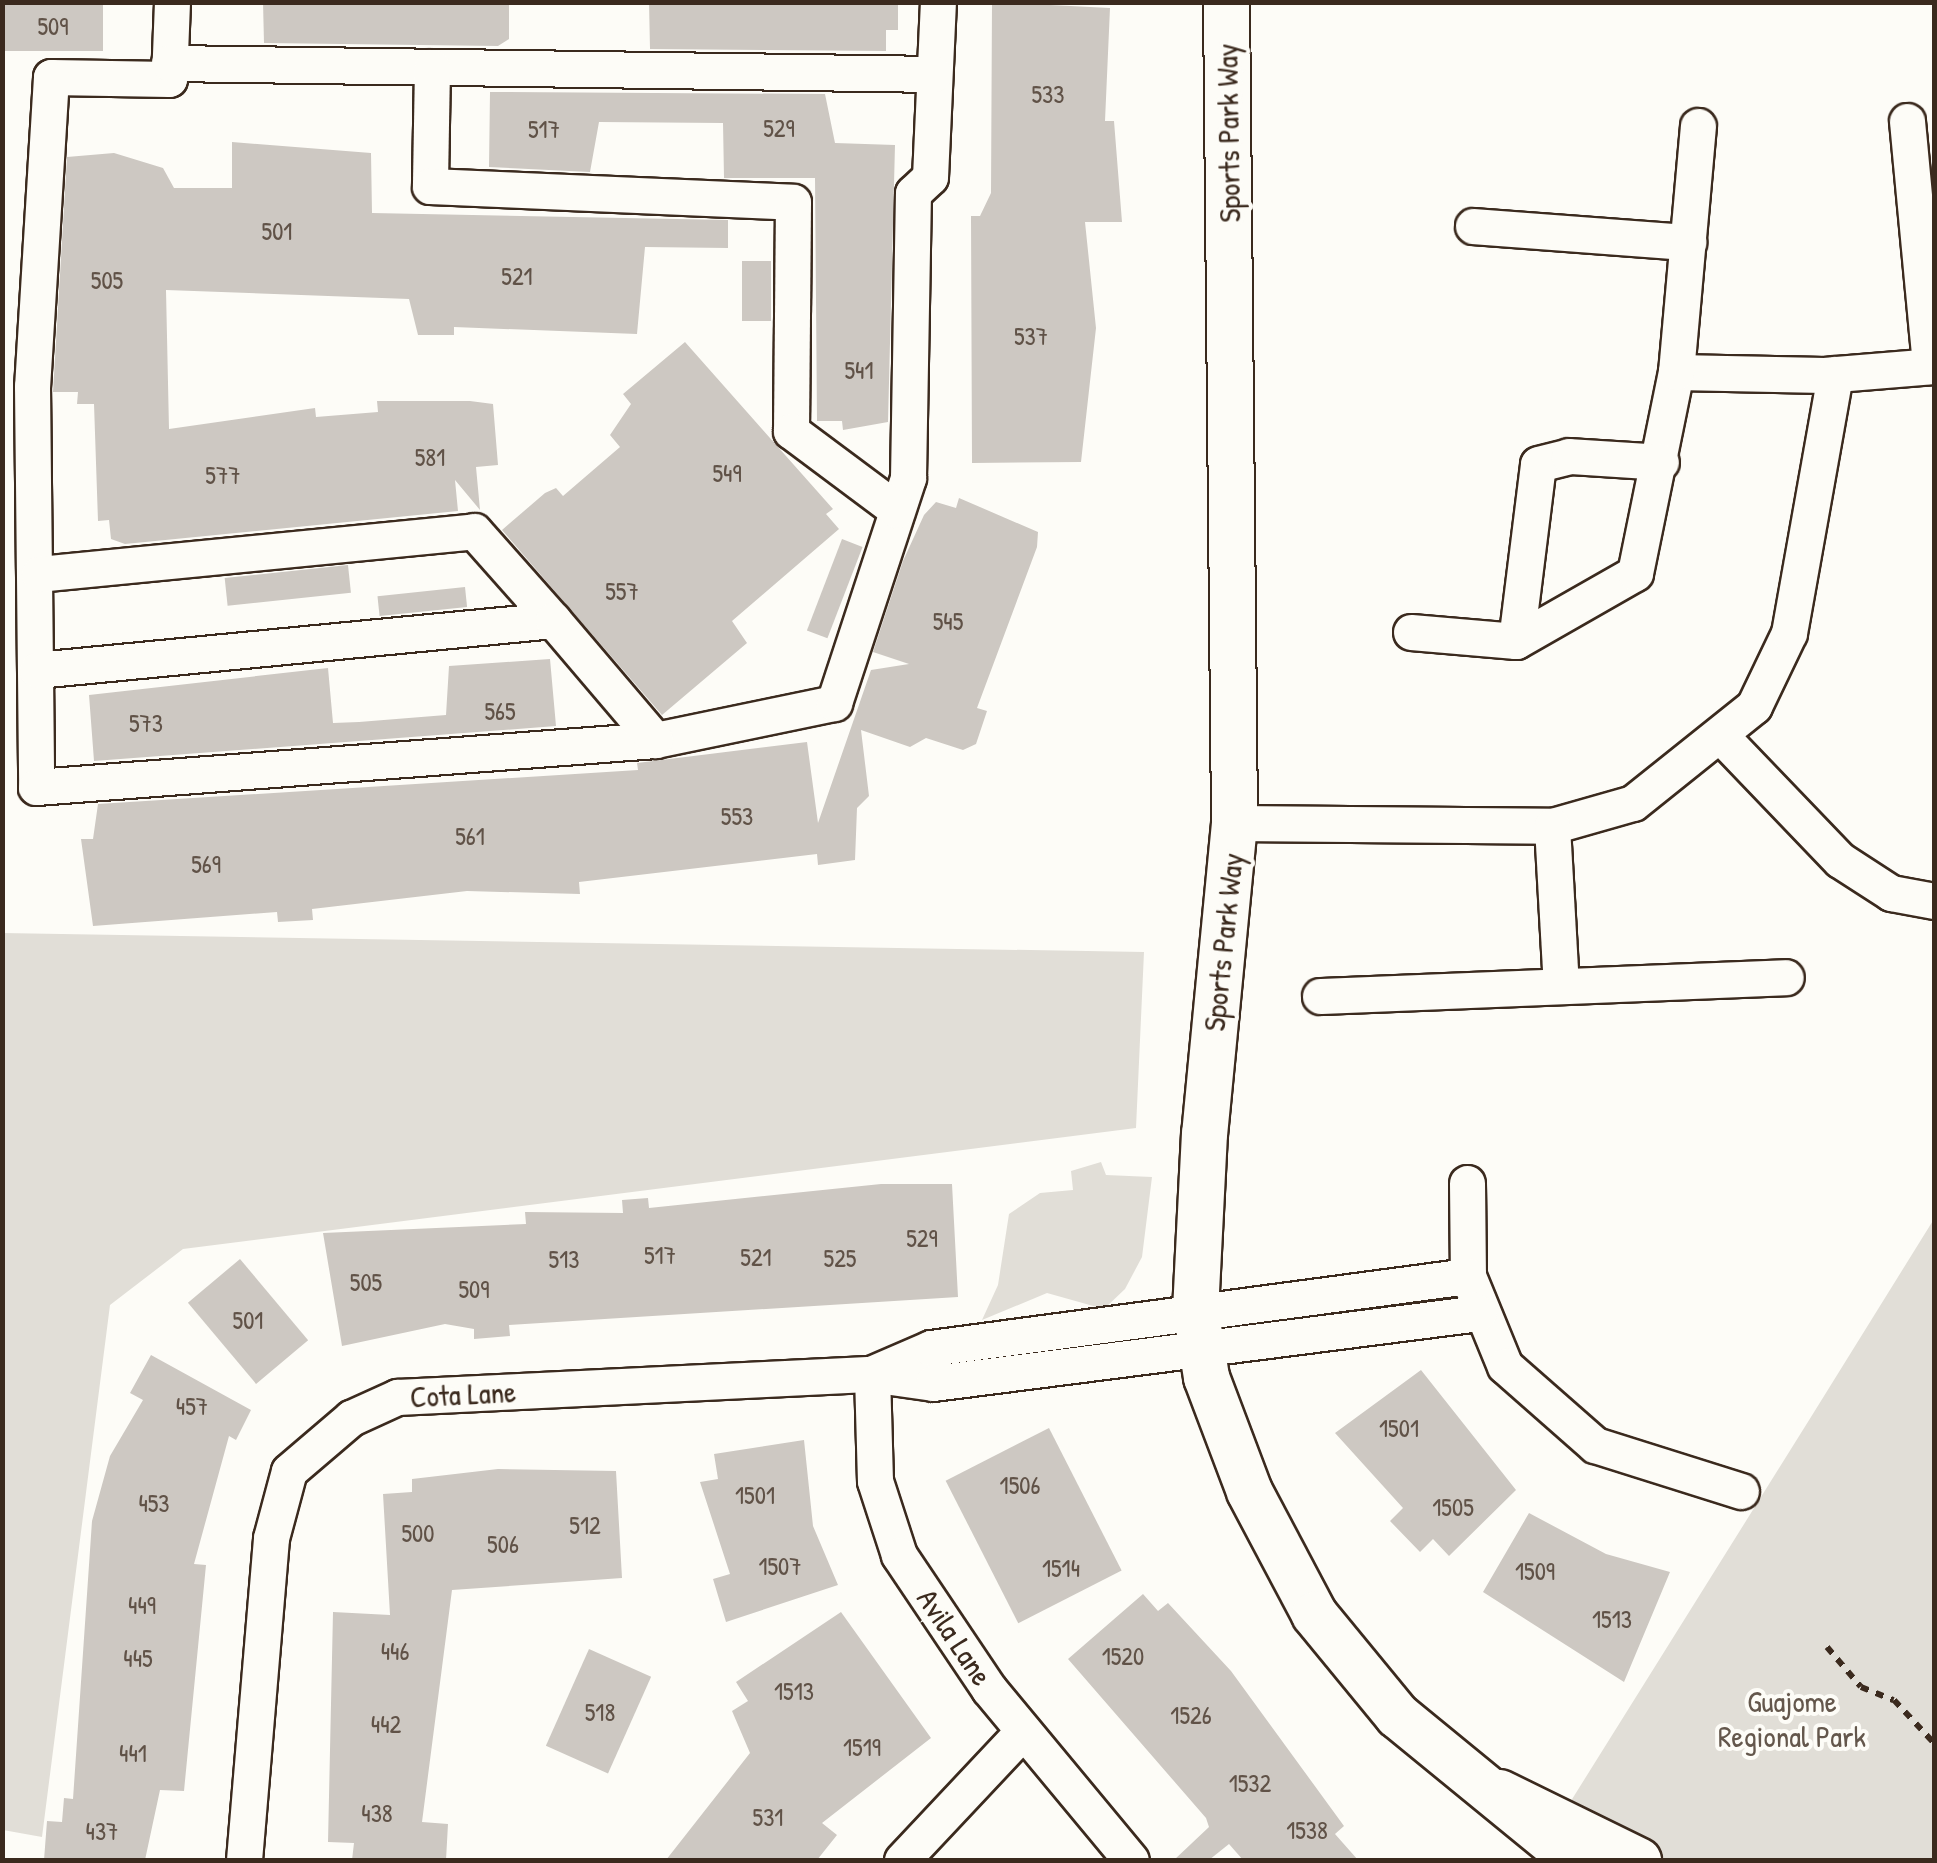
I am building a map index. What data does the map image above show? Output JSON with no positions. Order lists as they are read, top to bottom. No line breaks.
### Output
{"streets":{"street":["Sports Park Way","Cota Lane","Avila Lane"]},"crossings":[["Sports Park Way","Cota Lane"],["Cota Lane","Avila Lane"]],"parks":["Guajome Regional Park"],"house_numbers":["509","533","529","517","501","521","505","537","541","581","549","577","557","545","565","573","553","561","569","529","517","521","525","513","505","509","501","457","1501","1506","1501","453","1505","512","500","506","1507","1514","1509","449","1513","446","1520","445","1513","518","1526","442","1519","441","1532","438","531","1538","437"]}
